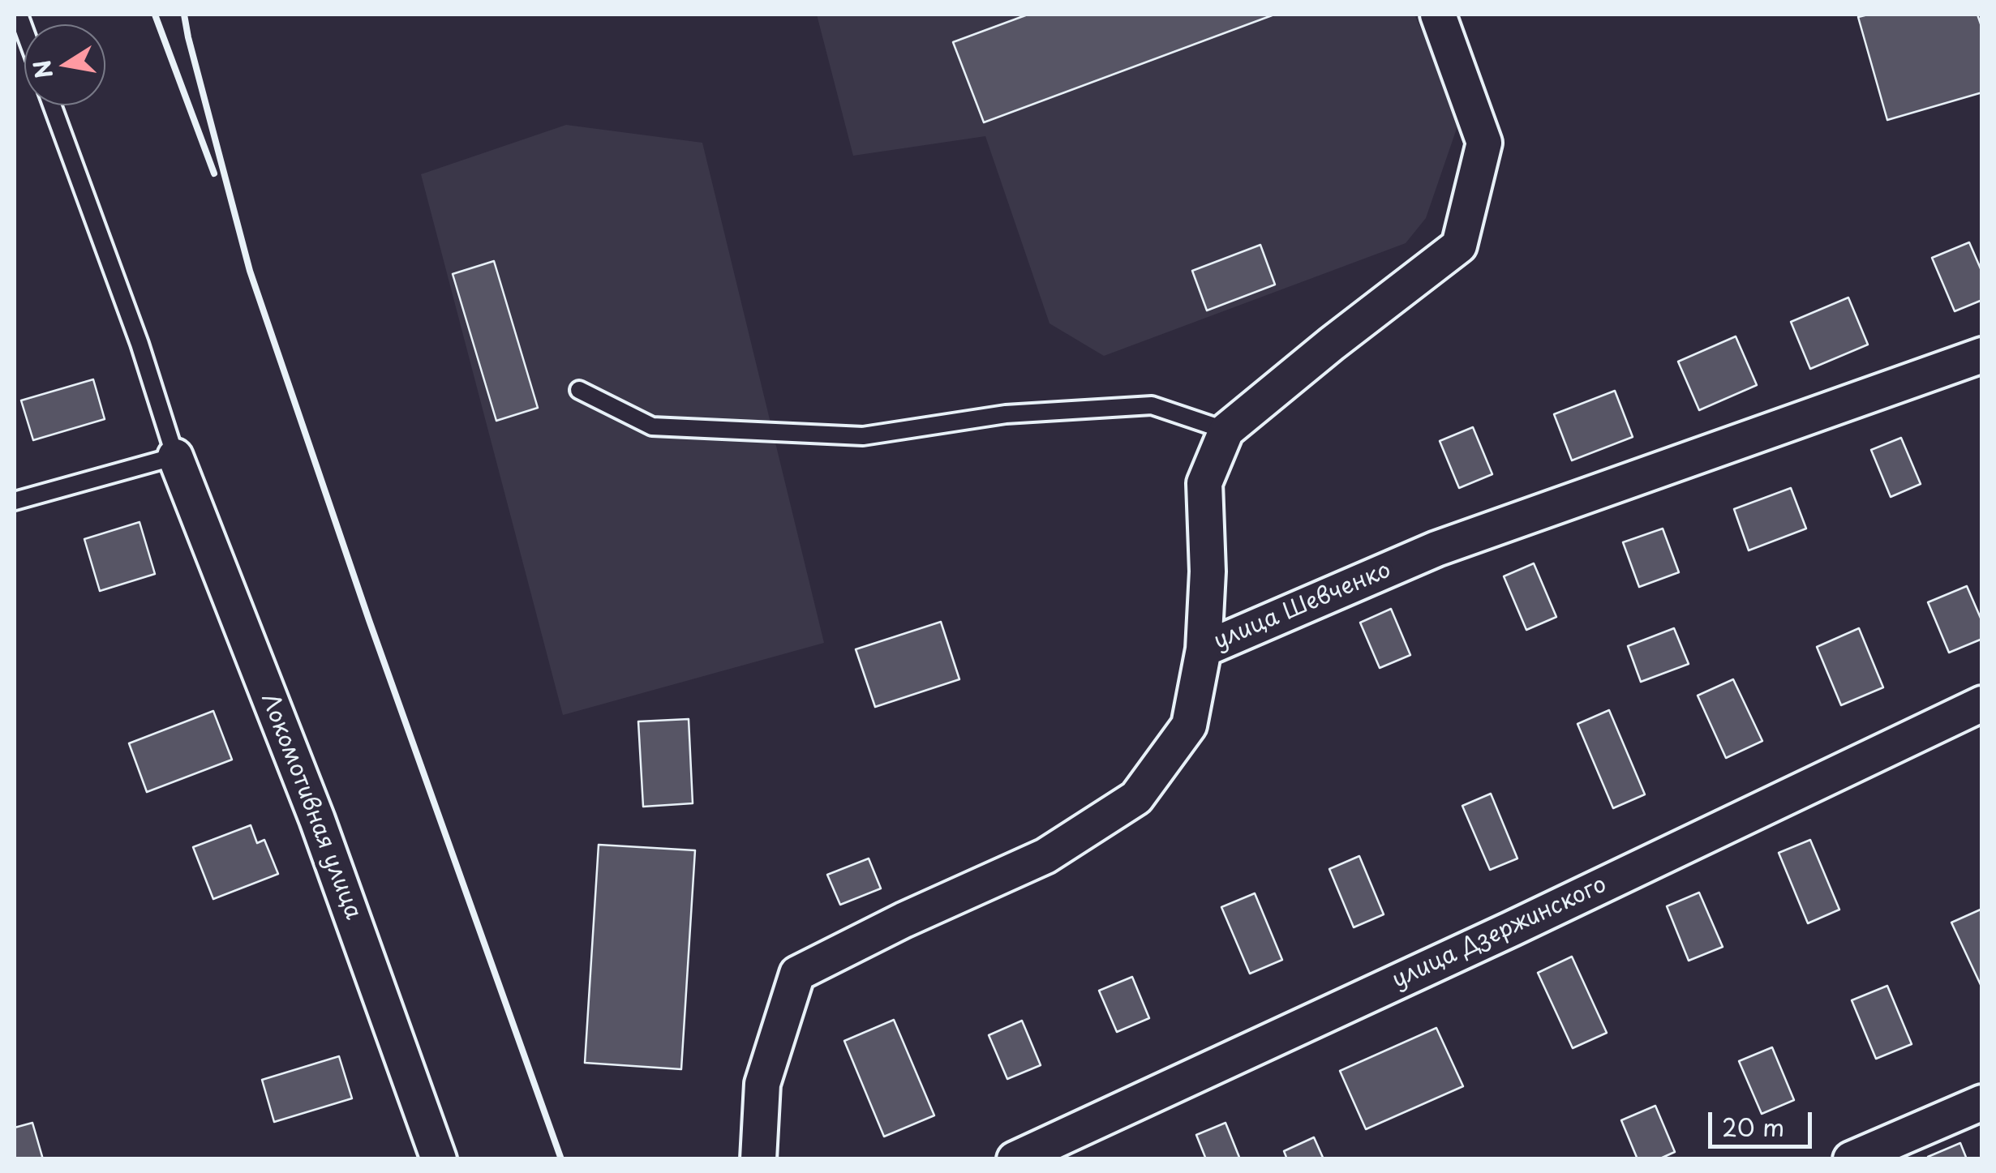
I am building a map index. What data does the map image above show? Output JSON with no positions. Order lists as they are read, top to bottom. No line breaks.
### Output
{"streets":{"street":["улица Шевченко","Локомотивная улица","улица Дзержинского"]},"scale_bar":"20 m","north":"left"}
